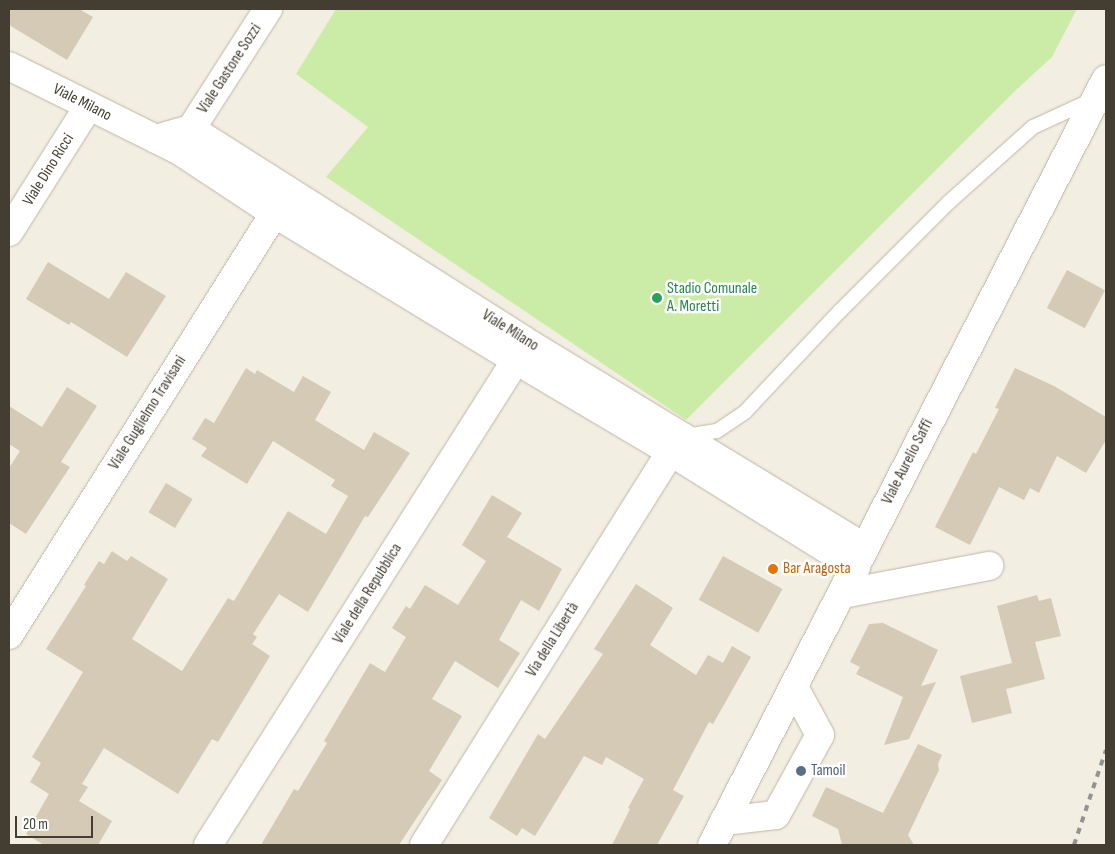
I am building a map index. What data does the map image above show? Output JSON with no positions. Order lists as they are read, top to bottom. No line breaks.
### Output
{"streets":{"street":["Viale Gastone Sozzi","Viale Milano","Viale Dino Ricci","Viale Guglielmo Travisani","Viale Aurelio Saffi","Viale della Repubblica","Via della Libertà"]},"crossings":[["Viale Gastone Sozzi","Viale Milano"],["Viale Milano","Viale Dino Ricci"],["Viale Milano","Viale Guglielmo Travisani"],["Viale Milano","Viale Aurelio Saffi"],["Viale Milano","Viale della Repubblica"],["Viale Milano","Via della Libertà"]],"places":["Stadio Comunale A. Moretti","Bar Aragosta","Tamoil"],"scale_bar":"20 m"}
